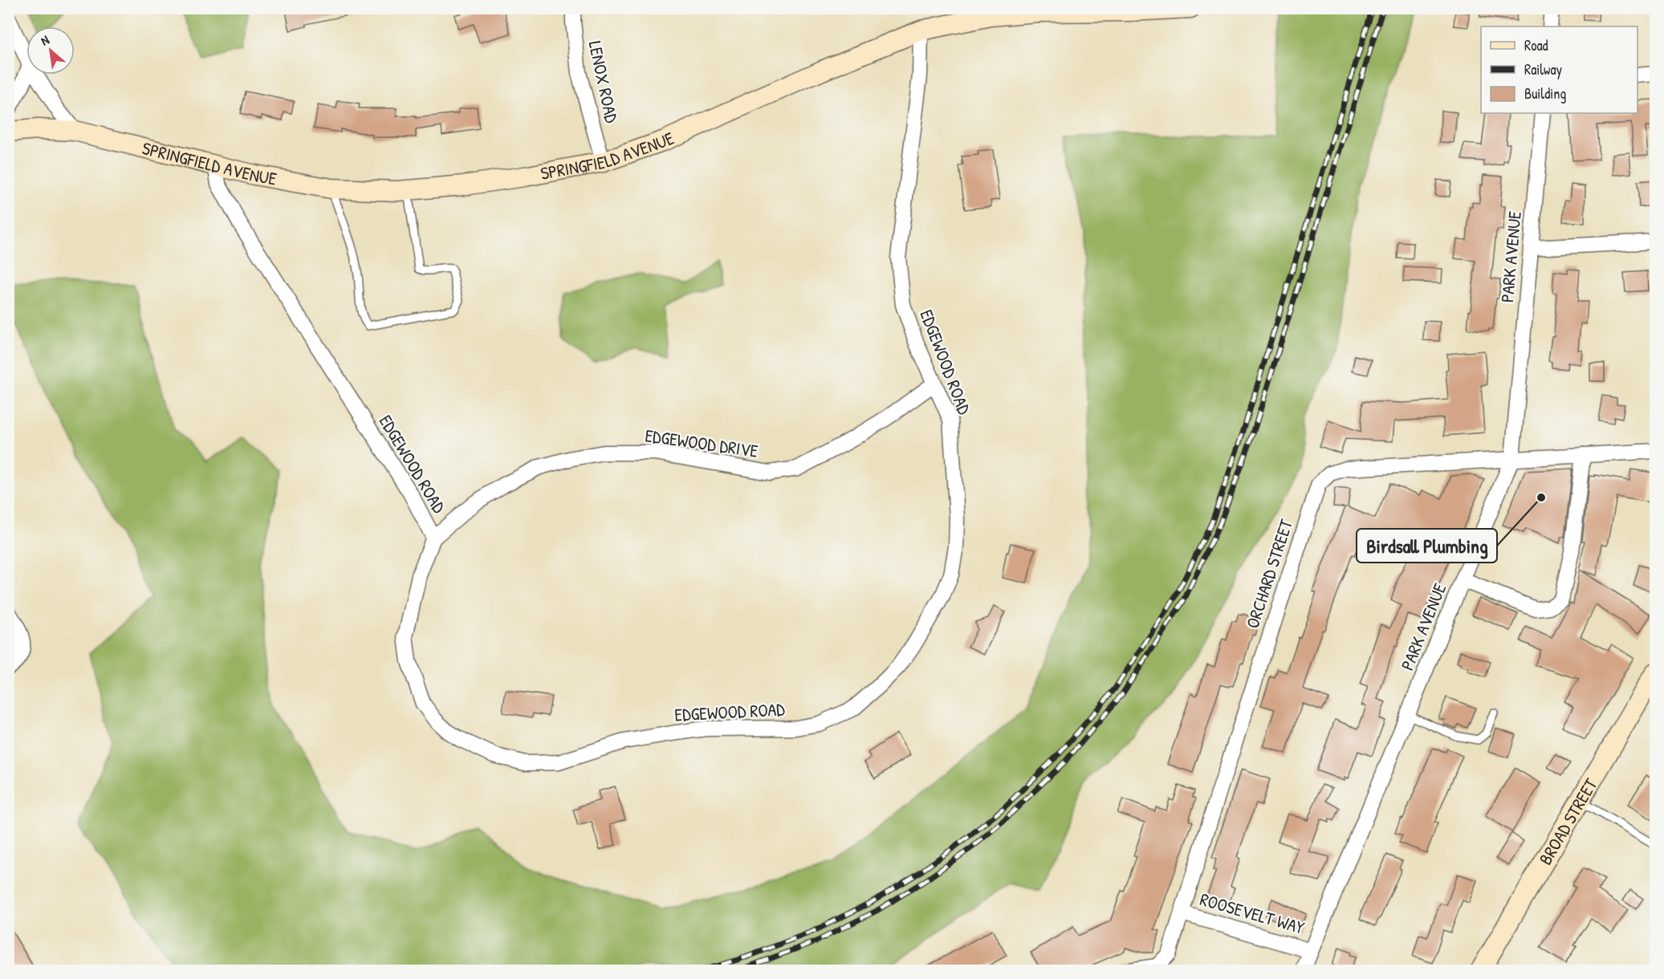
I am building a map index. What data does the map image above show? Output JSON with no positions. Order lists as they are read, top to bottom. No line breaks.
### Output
{"streets":{"main road":["SPRINGFIELD AVENUE","BROAD STREET"],"street":["LENOX ROAD","PARK AVENUE","EDGEWOOD ROAD","EDGEWOOD DRIVE","ORCHARD STREET","ROOSEVELT WAY"]},"crossings":[["LENOX ROAD","SPRINGFIELD AVENUE"],["SPRINGFIELD AVENUE","EDGEWOOD ROAD"],["PARK AVENUE","ORCHARD STREET"],["PARK AVENUE","ROOSEVELT WAY"],["EDGEWOOD ROAD","EDGEWOOD DRIVE"],["ORCHARD STREET","ROOSEVELT WAY"]],"places":["Birdsall Plumbing"],"legend":["Road","Railway","Building"],"north":"top left"}
